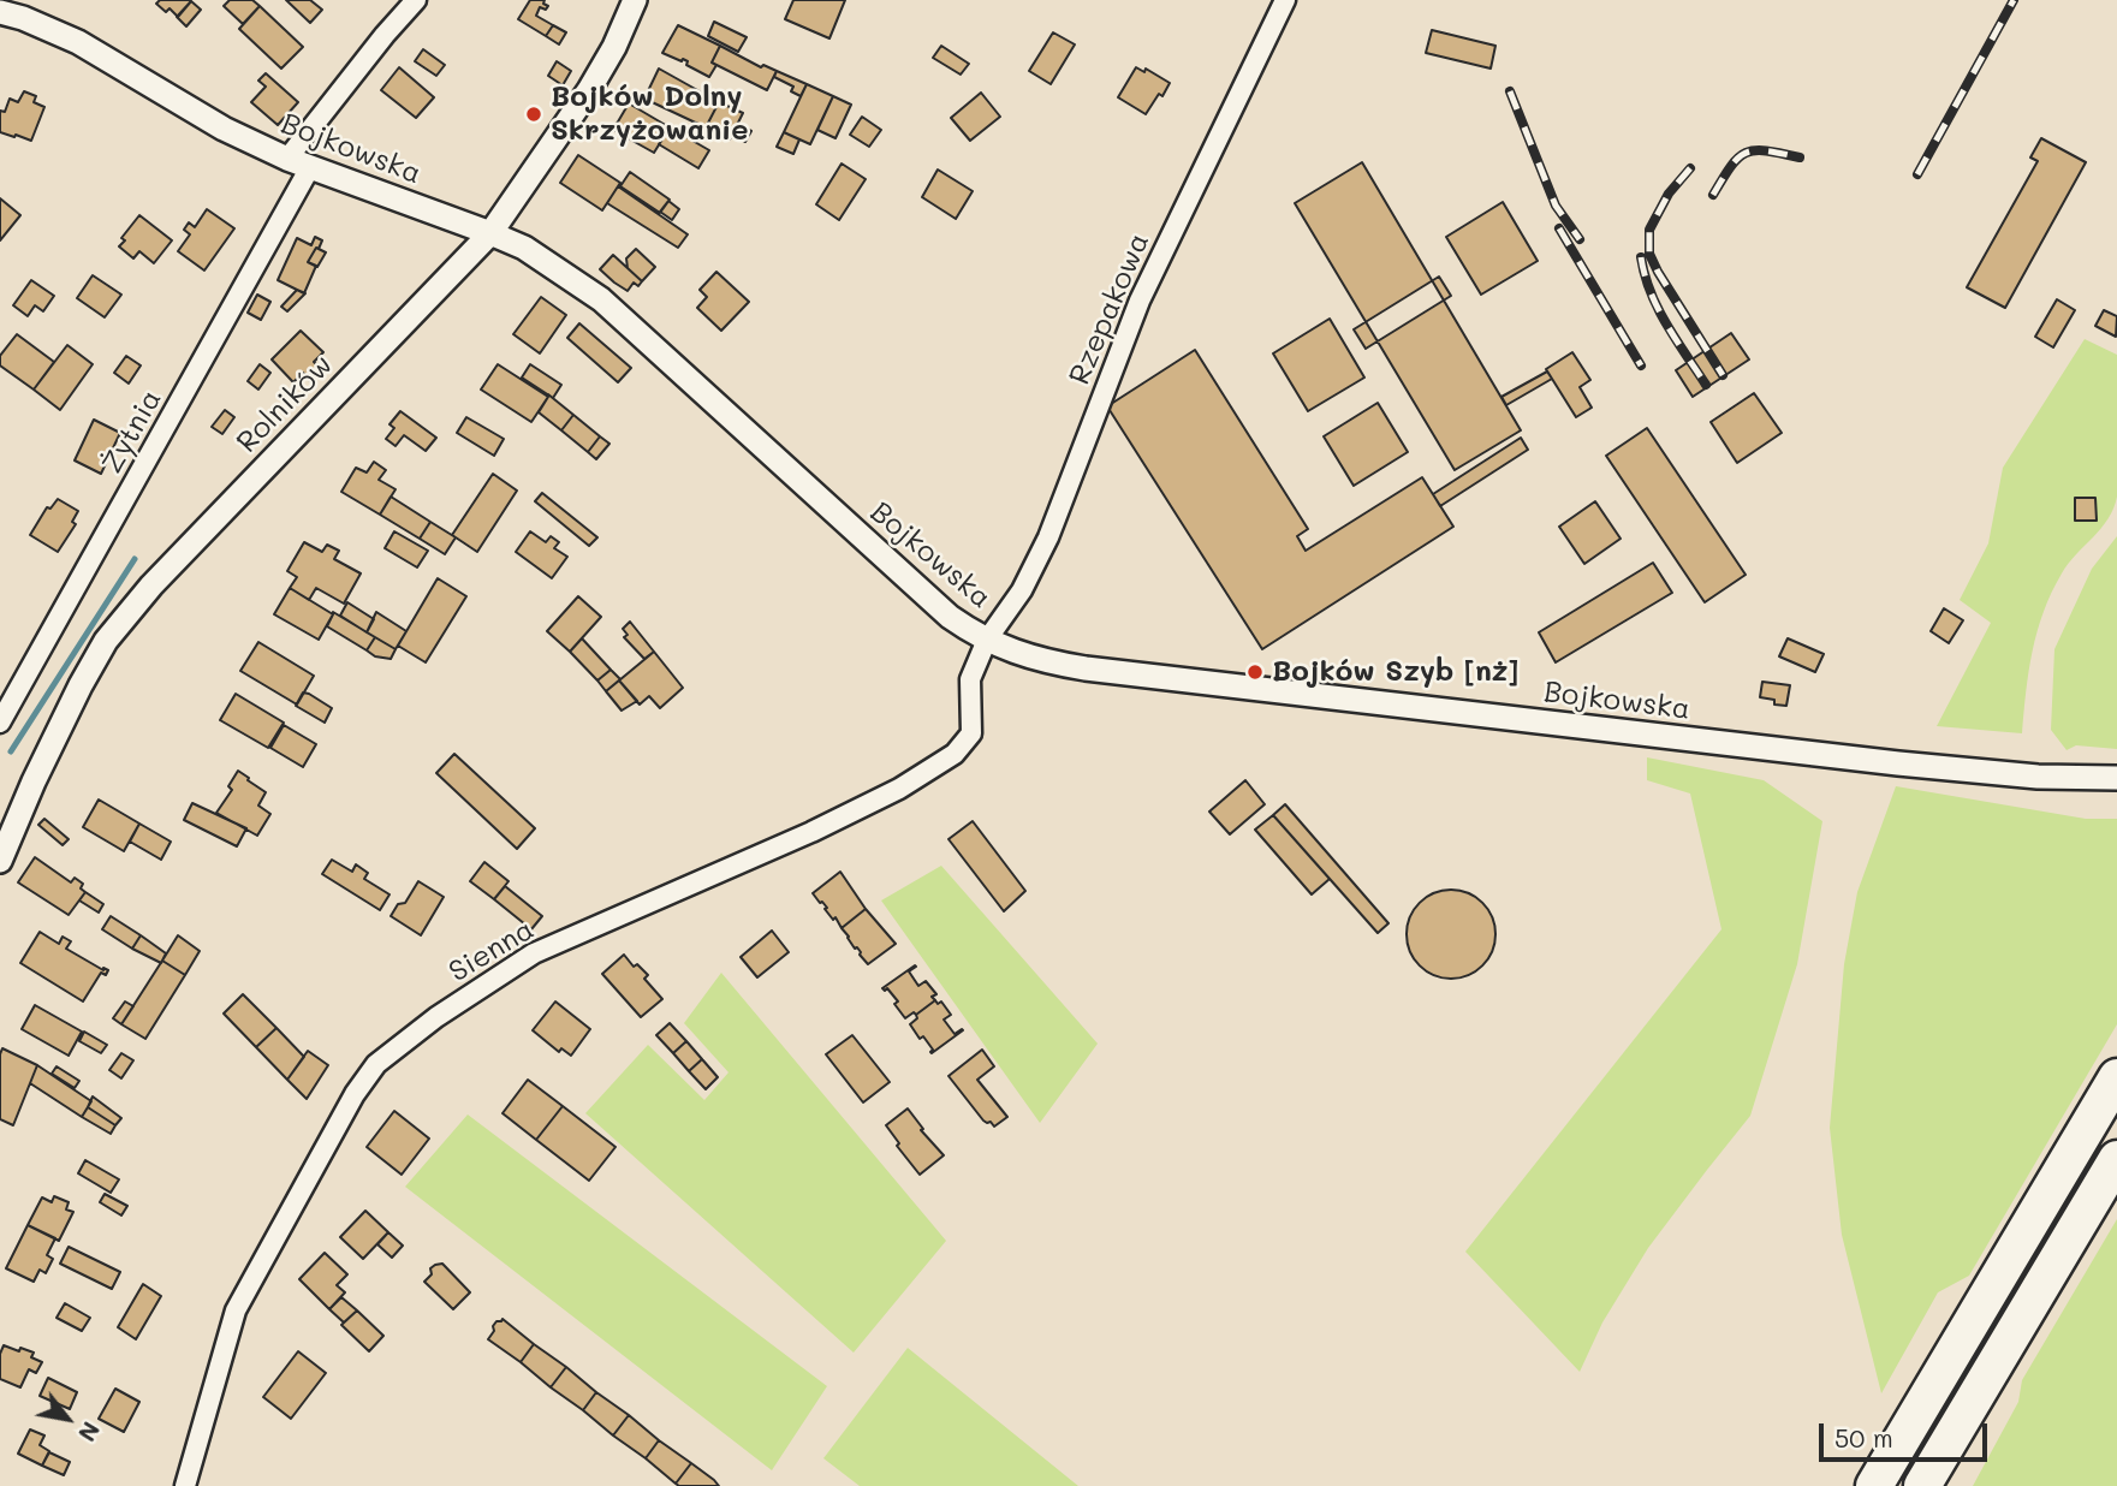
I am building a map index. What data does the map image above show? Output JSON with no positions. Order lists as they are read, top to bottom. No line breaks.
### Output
{"streets":{"street":["Bojkowska","Rzepakowa","Rolników","Żytnia","Sienna"]},"crossings":[["Bojkowska","Rzepakowa"],["Bojkowska","Rolników"],["Bojkowska","Żytnia"],["Bojkowska","Sienna"],["Rzepakowa","Sienna"]],"places":["Bojków Dolny Skrzyżowanie","Bojków Szyb [nż]"],"scale_bar":"50 m","north":"bottom right"}
